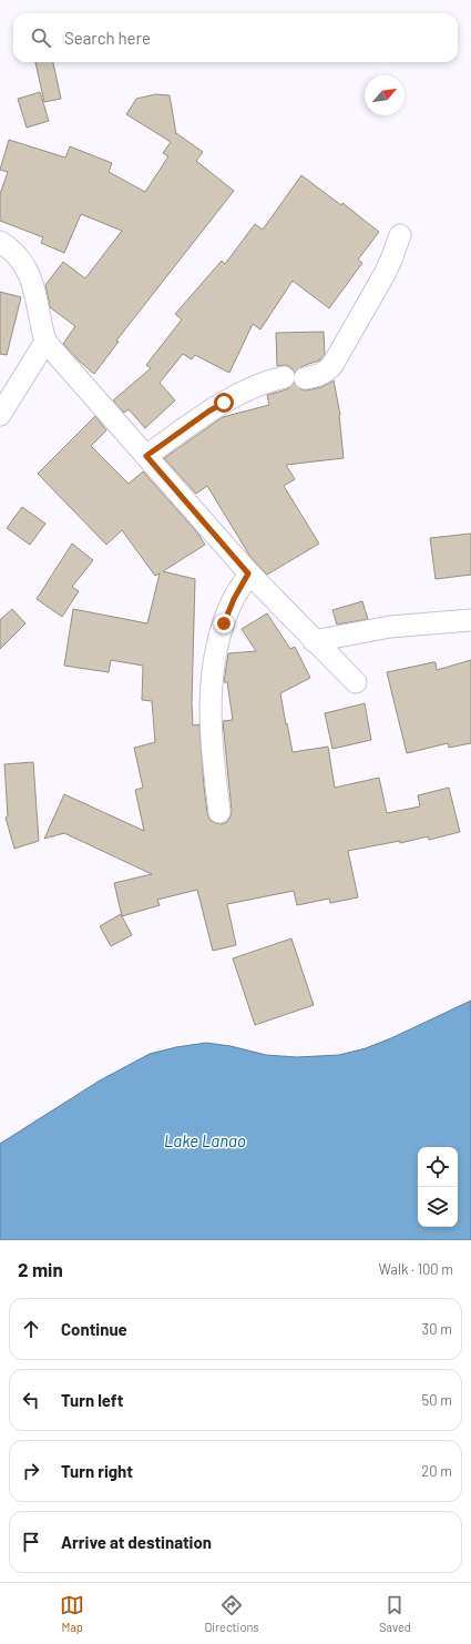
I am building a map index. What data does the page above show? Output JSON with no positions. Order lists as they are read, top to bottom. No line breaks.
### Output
{"water":["Lake Lanao"],"north":"top right","page":{"search":"Search here","heading":["2 min","Walk · 100 m"],"list":[["Continue","30 m"],["Turn left","50 m"],["Turn right","20 m"],"Arrive at destination"],"nav":["Map","Directions","Saved"]}}
